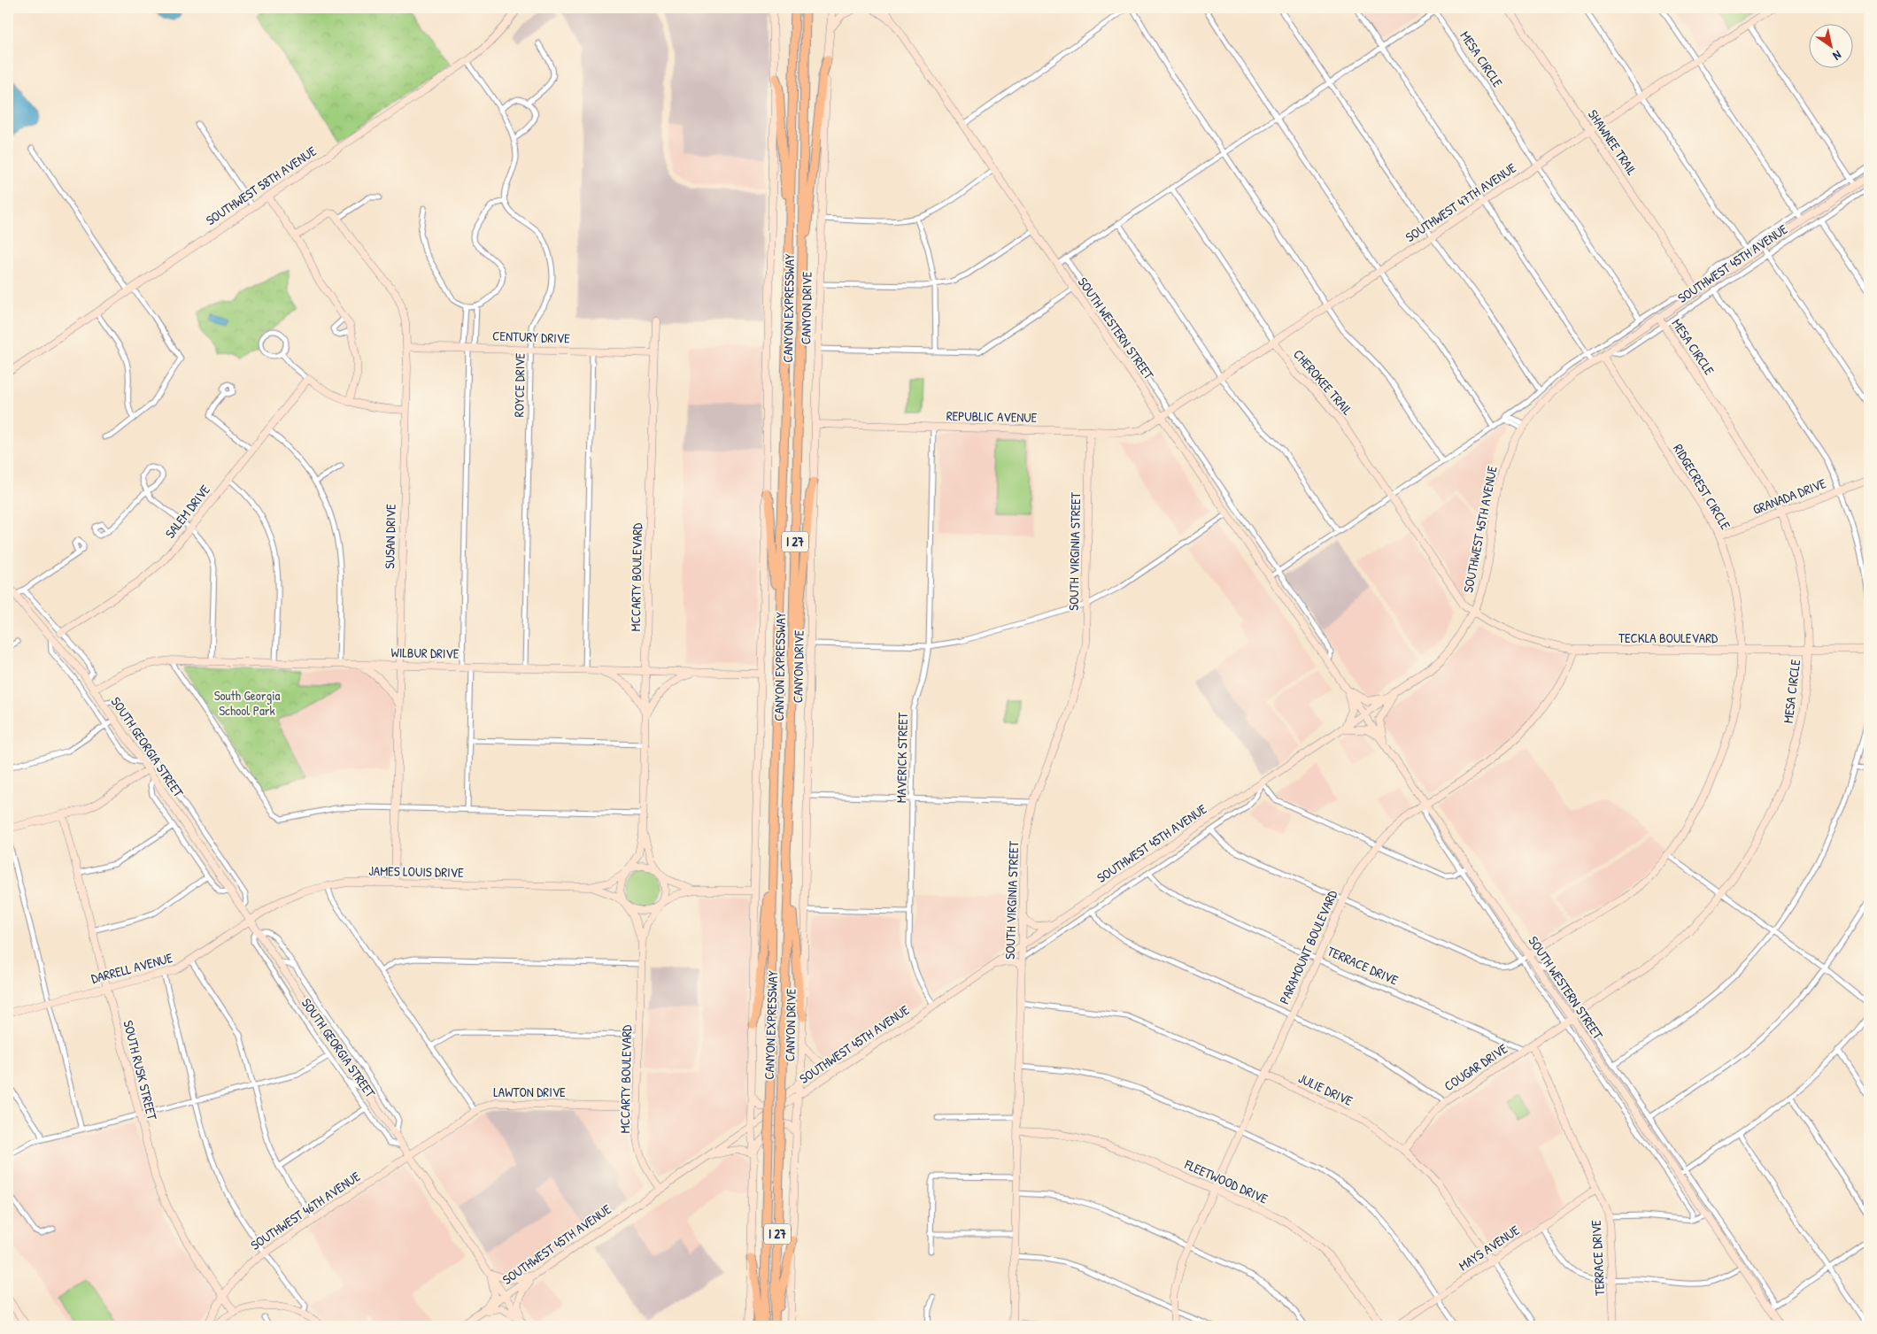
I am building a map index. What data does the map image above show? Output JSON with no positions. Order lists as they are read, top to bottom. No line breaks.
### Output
{"streets":{"highway":["CANYON EXPRESSWAY","I 27"],"main road":["MESA CIRCLE","SHAWNEE TRAIL","SOUTHWEST 58TH AVENUE","SOUTHWEST 47TH AVENUE","SOUTHWEST 45TH AVENUE","CANYON DRIVE","SOUTH WESTERN STREET","CENTURY DRIVE","CHEROKEE TRAIL","REPUBLIC AVENUE","RIDGECREST CIRCLE","GRANADA DRIVE","SALEM DRIVE","SUSAN DRIVE","SOUTH VIRGINIA STREET","MCCARTY BOULEVARD","TECKLA BOULEVARD","WILBUR DRIVE","SOUTH GEORGIA STREET","JAMES LOUIS DRIVE","PARAMOUNT BOULEVARD","TERRACE DRIVE","DARRELL AVENUE","COUGAR DRIVE","SOUTH RUSK STREET","JULIE DRIVE","LAWTON DRIVE","FLEETWOOD DRIVE","SOUTHWEST 46TH AVENUE","MAYS AVENUE"],"street":["ROYCE DRIVE","MAVERICK STREET"]},"crossings":[["MESA CIRCLE","SOUTHWEST 47TH AVENUE"],["MESA CIRCLE","SOUTHWEST 45TH AVENUE"],["MESA CIRCLE","SOUTH WESTERN STREET"],["MESA CIRCLE","GRANADA DRIVE"],["MESA CIRCLE","TECKLA BOULEVARD"],["MESA CIRCLE","COUGAR DRIVE"],["SHAWNEE TRAIL","SOUTHWEST 47TH AVENUE"],["SHAWNEE TRAIL","SOUTHWEST 45TH AVENUE"],["SOUTHWEST 47TH AVENUE","SOUTH WESTERN STREET"],["SOUTHWEST 47TH AVENUE","CHEROKEE TRAIL"],["SOUTHWEST 47TH AVENUE","REPUBLIC AVENUE"],["SOUTHWEST 45TH AVENUE","CANYON DRIVE"],["SOUTHWEST 45TH AVENUE","SOUTH WESTERN STREET"],["SOUTHWEST 45TH AVENUE","CHEROKEE TRAIL"],["SOUTHWEST 45TH AVENUE","RIDGECREST CIRCLE"],["SOUTHWEST 45TH AVENUE","SOUTH VIRGINIA STREET"],["SOUTHWEST 45TH AVENUE","MCCARTY BOULEVARD"],["SOUTHWEST 45TH AVENUE","TECKLA BOULEVARD"],["SOUTHWEST 45TH AVENUE","SOUTH GEORGIA STREET"],["SOUTHWEST 45TH AVENUE","MAVERICK STREET"],["SOUTHWEST 45TH AVENUE","TERRACE DRIVE"],["CANYON DRIVE","REPUBLIC AVENUE"],["SOUTH WESTERN STREET","REPUBLIC AVENUE"],["SOUTH WESTERN STREET","RIDGECREST CIRCLE"],["SOUTH WESTERN STREET","PARAMOUNT BOULEVARD"],["SOUTH WESTERN STREET","COUGAR DRIVE"],["CENTURY DRIVE","ROYCE DRIVE"],["CENTURY DRIVE","SUSAN DRIVE"],["CENTURY DRIVE","MCCARTY BOULEVARD"],["CHEROKEE TRAIL","TECKLA BOULEVARD"],["ROYCE DRIVE","WILBUR DRIVE"],["REPUBLIC AVENUE","SOUTH VIRGINIA STREET"],["REPUBLIC AVENUE","MAVERICK STREET"],["RIDGECREST CIRCLE","GRANADA DRIVE"],["RIDGECREST CIRCLE","TECKLA BOULEVARD"],["SUSAN DRIVE","WILBUR DRIVE"],["SUSAN DRIVE","JAMES LOUIS DRIVE"],["SOUTH VIRGINIA STREET","JULIE DRIVE"],["SOUTH VIRGINIA STREET","FLEETWOOD DRIVE"],["MCCARTY BOULEVARD","WILBUR DRIVE"],["MCCARTY BOULEVARD","JAMES LOUIS DRIVE"],["MCCARTY BOULEVARD","LAWTON DRIVE"],["TECKLA BOULEVARD","PARAMOUNT BOULEVARD"],["WILBUR DRIVE","SOUTH GEORGIA STREET"],["SOUTH GEORGIA STREET","JAMES LOUIS DRIVE"],["SOUTH GEORGIA STREET","DARRELL AVENUE"],["SOUTH GEORGIA STREET","LAWTON DRIVE"],["SOUTH GEORGIA STREET","SOUTHWEST 46TH AVENUE"],["JAMES LOUIS DRIVE","DARRELL AVENUE"],["PARAMOUNT BOULEVARD","TERRACE DRIVE"],["PARAMOUNT BOULEVARD","JULIE DRIVE"],["PARAMOUNT BOULEVARD","FLEETWOOD DRIVE"],["TERRACE DRIVE","COUGAR DRIVE"],["TERRACE DRIVE","MAYS AVENUE"],["DARRELL AVENUE","SOUTH RUSK STREET"],["COUGAR DRIVE","JULIE DRIVE"],["SOUTH RUSK STREET","SOUTHWEST 46TH AVENUE"],["JULIE DRIVE","MAYS AVENUE"],["LAWTON DRIVE","SOUTHWEST 46TH AVENUE"]],"parks":["South Georgia School Park"],"north":"bottom right"}
